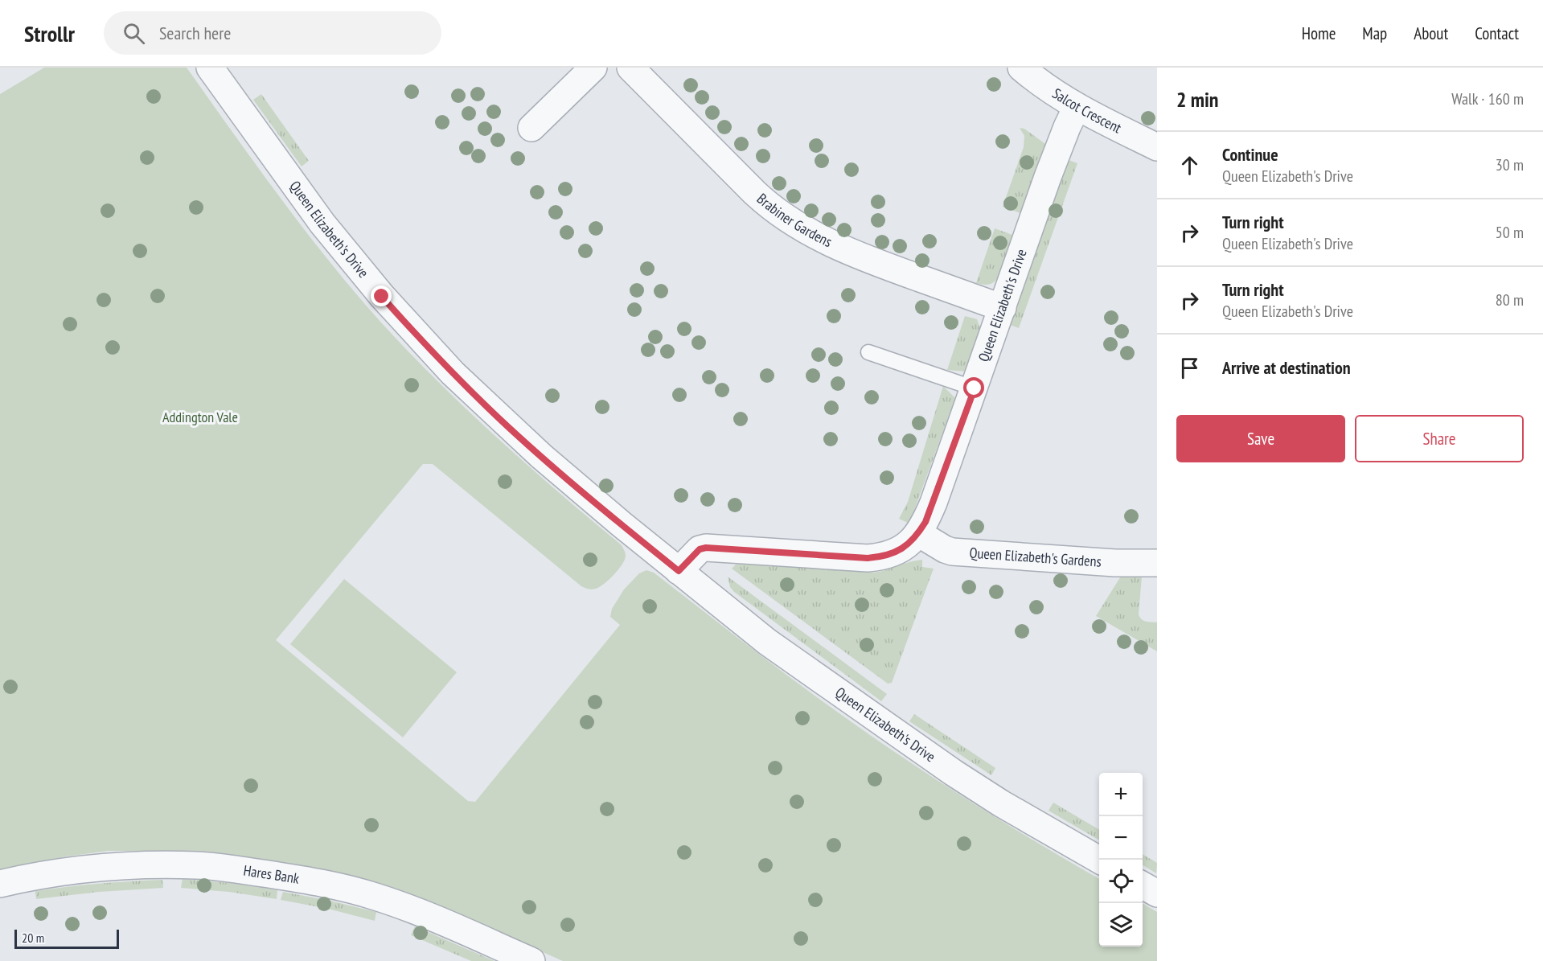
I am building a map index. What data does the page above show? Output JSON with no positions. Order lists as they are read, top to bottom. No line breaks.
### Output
{"streets":{"street":["Salcot Crescent","Brabiner Gardens","Queen Elizabeth's Drive","Queen Elizabeth's Gardens","Hares Bank"]},"crossings":[["Salcot Crescent","Queen Elizabeth's Drive"],["Brabiner Gardens","Queen Elizabeth's Drive"],["Queen Elizabeth's Drive","Queen Elizabeth's Gardens"]],"parks":["Addington Vale"],"scale_bar":"20 m","page":{"header":"Strollr","search":"Search here","nav":["Home","Map","About","Contact"],"heading":["2 min","Walk · 160 m"],"list":[["Continue","Queen Elizabeth's Drive","30 m"],["Turn right","Queen Elizabeth's Drive","50 m"],["Turn right","Queen Elizabeth's Drive","80 m"],"Arrive at destination"],"buttons":["Save","Share"],"map_buttons":["+","−"],"scale":"20 m"}}
